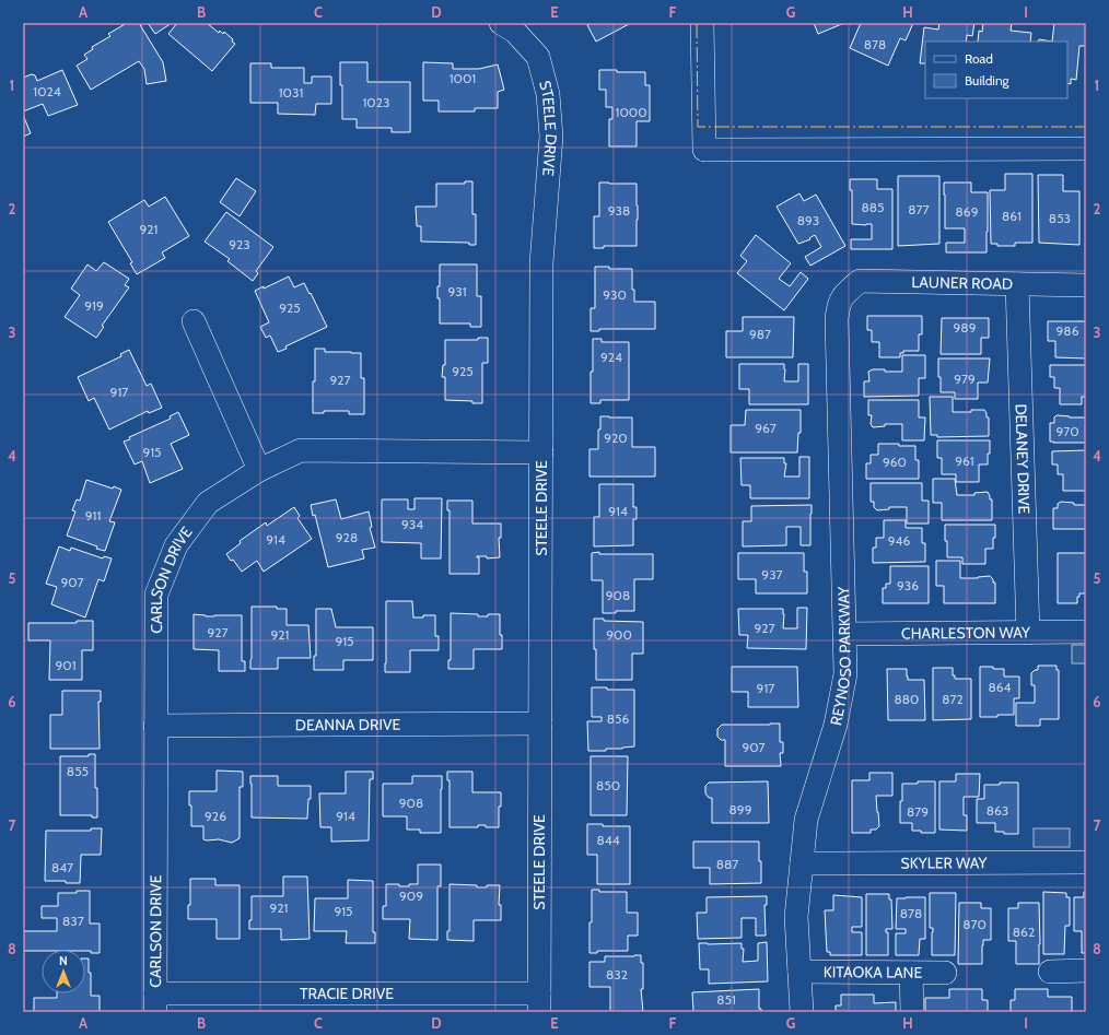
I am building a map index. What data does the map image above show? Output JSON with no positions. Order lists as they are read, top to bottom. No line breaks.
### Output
{"streets":{"street":["STEELE DRIVE","LAUNER ROAD","DELANEY DRIVE","CARLSON DRIVE","CHARLESTON WAY","REYNOSO PARKWAY","DEANNA DRIVE","SKYLER WAY","KITAOKA LANE","TRACIE DRIVE"]},"crossings":[["STEELE DRIVE","CARLSON DRIVE"],["STEELE DRIVE","DEANNA DRIVE"],["STEELE DRIVE","TRACIE DRIVE"],["LAUNER ROAD","DELANEY DRIVE"],["LAUNER ROAD","REYNOSO PARKWAY"],["DELANEY DRIVE","CHARLESTON WAY"],["CARLSON DRIVE","DEANNA DRIVE"],["CARLSON DRIVE","TRACIE DRIVE"],["CHARLESTON WAY","REYNOSO PARKWAY"],["REYNOSO PARKWAY","SKYLER WAY"],["REYNOSO PARKWAY","KITAOKA LANE"]],"house_numbers":["878","1001","1024","1031","1023","1000","885","877","938","869","861","853","893","921","923","931","930","919","925","989","986","987","924","925","979","927","917","967","970","920","915","961","960","914","911","934","928","914","946","937","907","936","908","927","927","921","900","915","901","864","917","880","872","856","907","855","850","908","899","863","879","926","914","844","887","847","909","921","915","878","837","870","862","832","851"],"legend":["Road","Building"],"north":"top","grid":{"columns":["A","B","C","D","E","F","G","H","I"],"rows":["1","2","3","4","5","6","7","8"]}}
